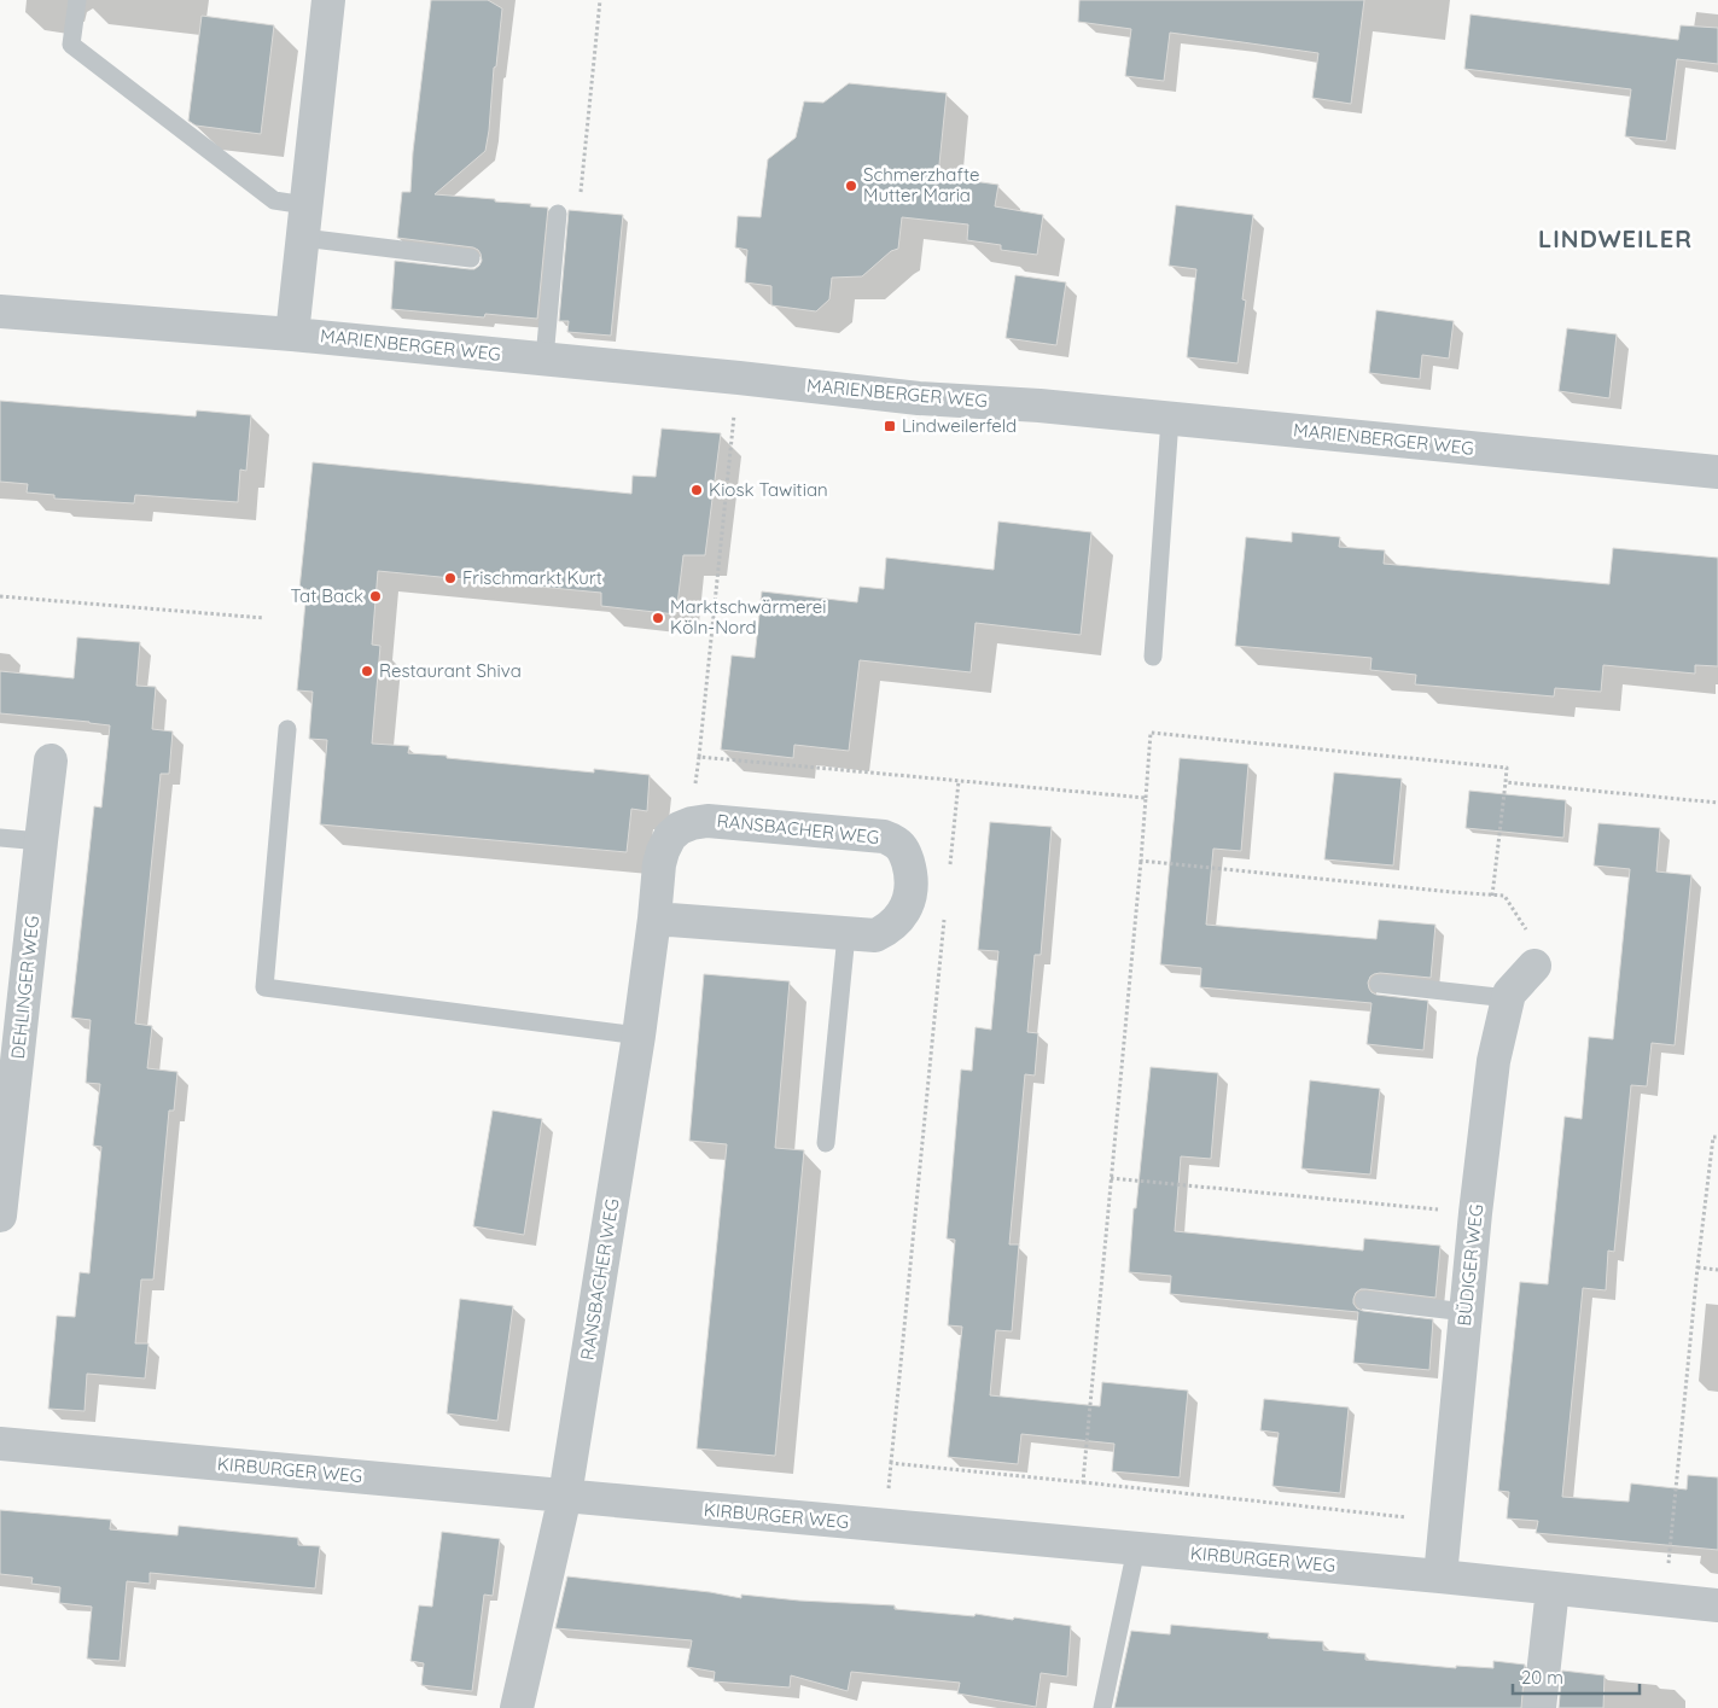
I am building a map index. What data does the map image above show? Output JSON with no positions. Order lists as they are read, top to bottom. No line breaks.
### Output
{"streets":{"street":["MARIENBERGER WEG","RANSBACHER WEG","DEHLINGER WEG","BÜDIGER WEG","KIRBURGER WEG"]},"crossings":[["RANSBACHER WEG","KIRBURGER WEG"],["BÜDIGER WEG","KIRBURGER WEG"]],"districts":["LINDWEILER"],"places":{"other":["Schmerzhafte Mutter Maria","Kiosk Tawitian","Frischmarkt Kurt","Tat Back","Marktschwärmerei Köln-Nord","Restaurant Shiva"],"transit":["Lindweilerfeld"]},"scale_bar":"20 m"}
